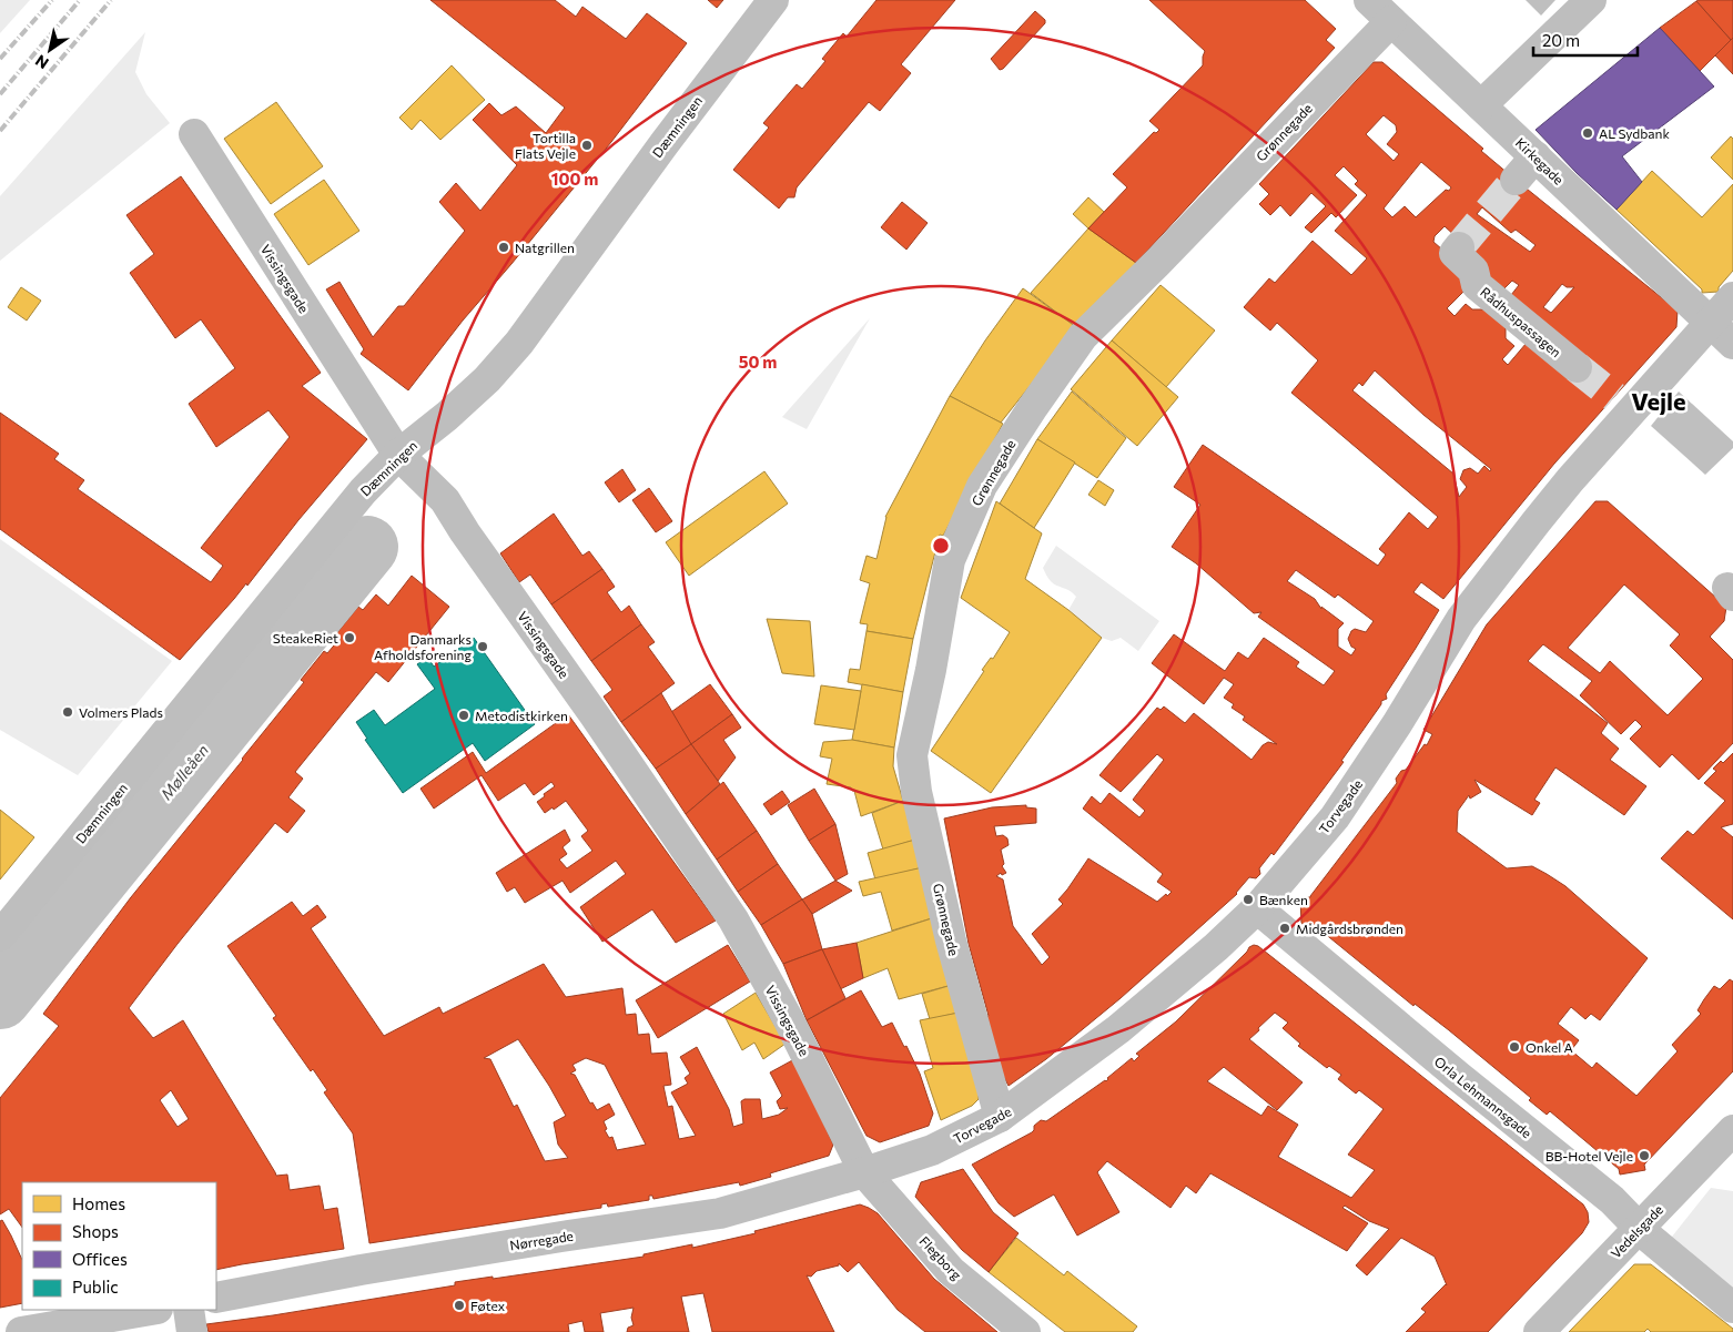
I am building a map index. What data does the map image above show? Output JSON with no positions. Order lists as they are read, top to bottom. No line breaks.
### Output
{"streets":{"street":["Dæmningen","Grønnegade","Kirkegade","Vissingsgade","Rådhuspassagen","Torvegade","Orla Lehmannsgade","Vedelsgade","Nørregade","Flegborg"]},"crossings":[["Dæmningen","Vissingsgade"],["Grønnegade","Kirkegade"],["Grønnegade","Torvegade"],["Kirkegade","Torvegade"],["Vissingsgade","Torvegade"],["Vissingsgade","Nørregade"],["Vissingsgade","Flegborg"],["Torvegade","Orla Lehmannsgade"],["Torvegade","Nørregade"],["Torvegade","Flegborg"],["Orla Lehmannsgade","Vedelsgade"],["Nørregade","Flegborg"]],"districts":["Vejle"],"water":["Mølleåen"],"places":["AL Sydbank","Tortilla Flats Vejle","Natgrillen","SteakeRiet","Danmarks Afholdsforening","Volmers Plads","Metodistkirken","Bænken","Midgårdsbrønden","Onkel A","BB-Hotel Vejle","Føtex"],"legend":["Homes","Shops","Offices","Public"],"scale_bar":"20 m","north":"bottom left","rings":["100 m","50 m"]}
